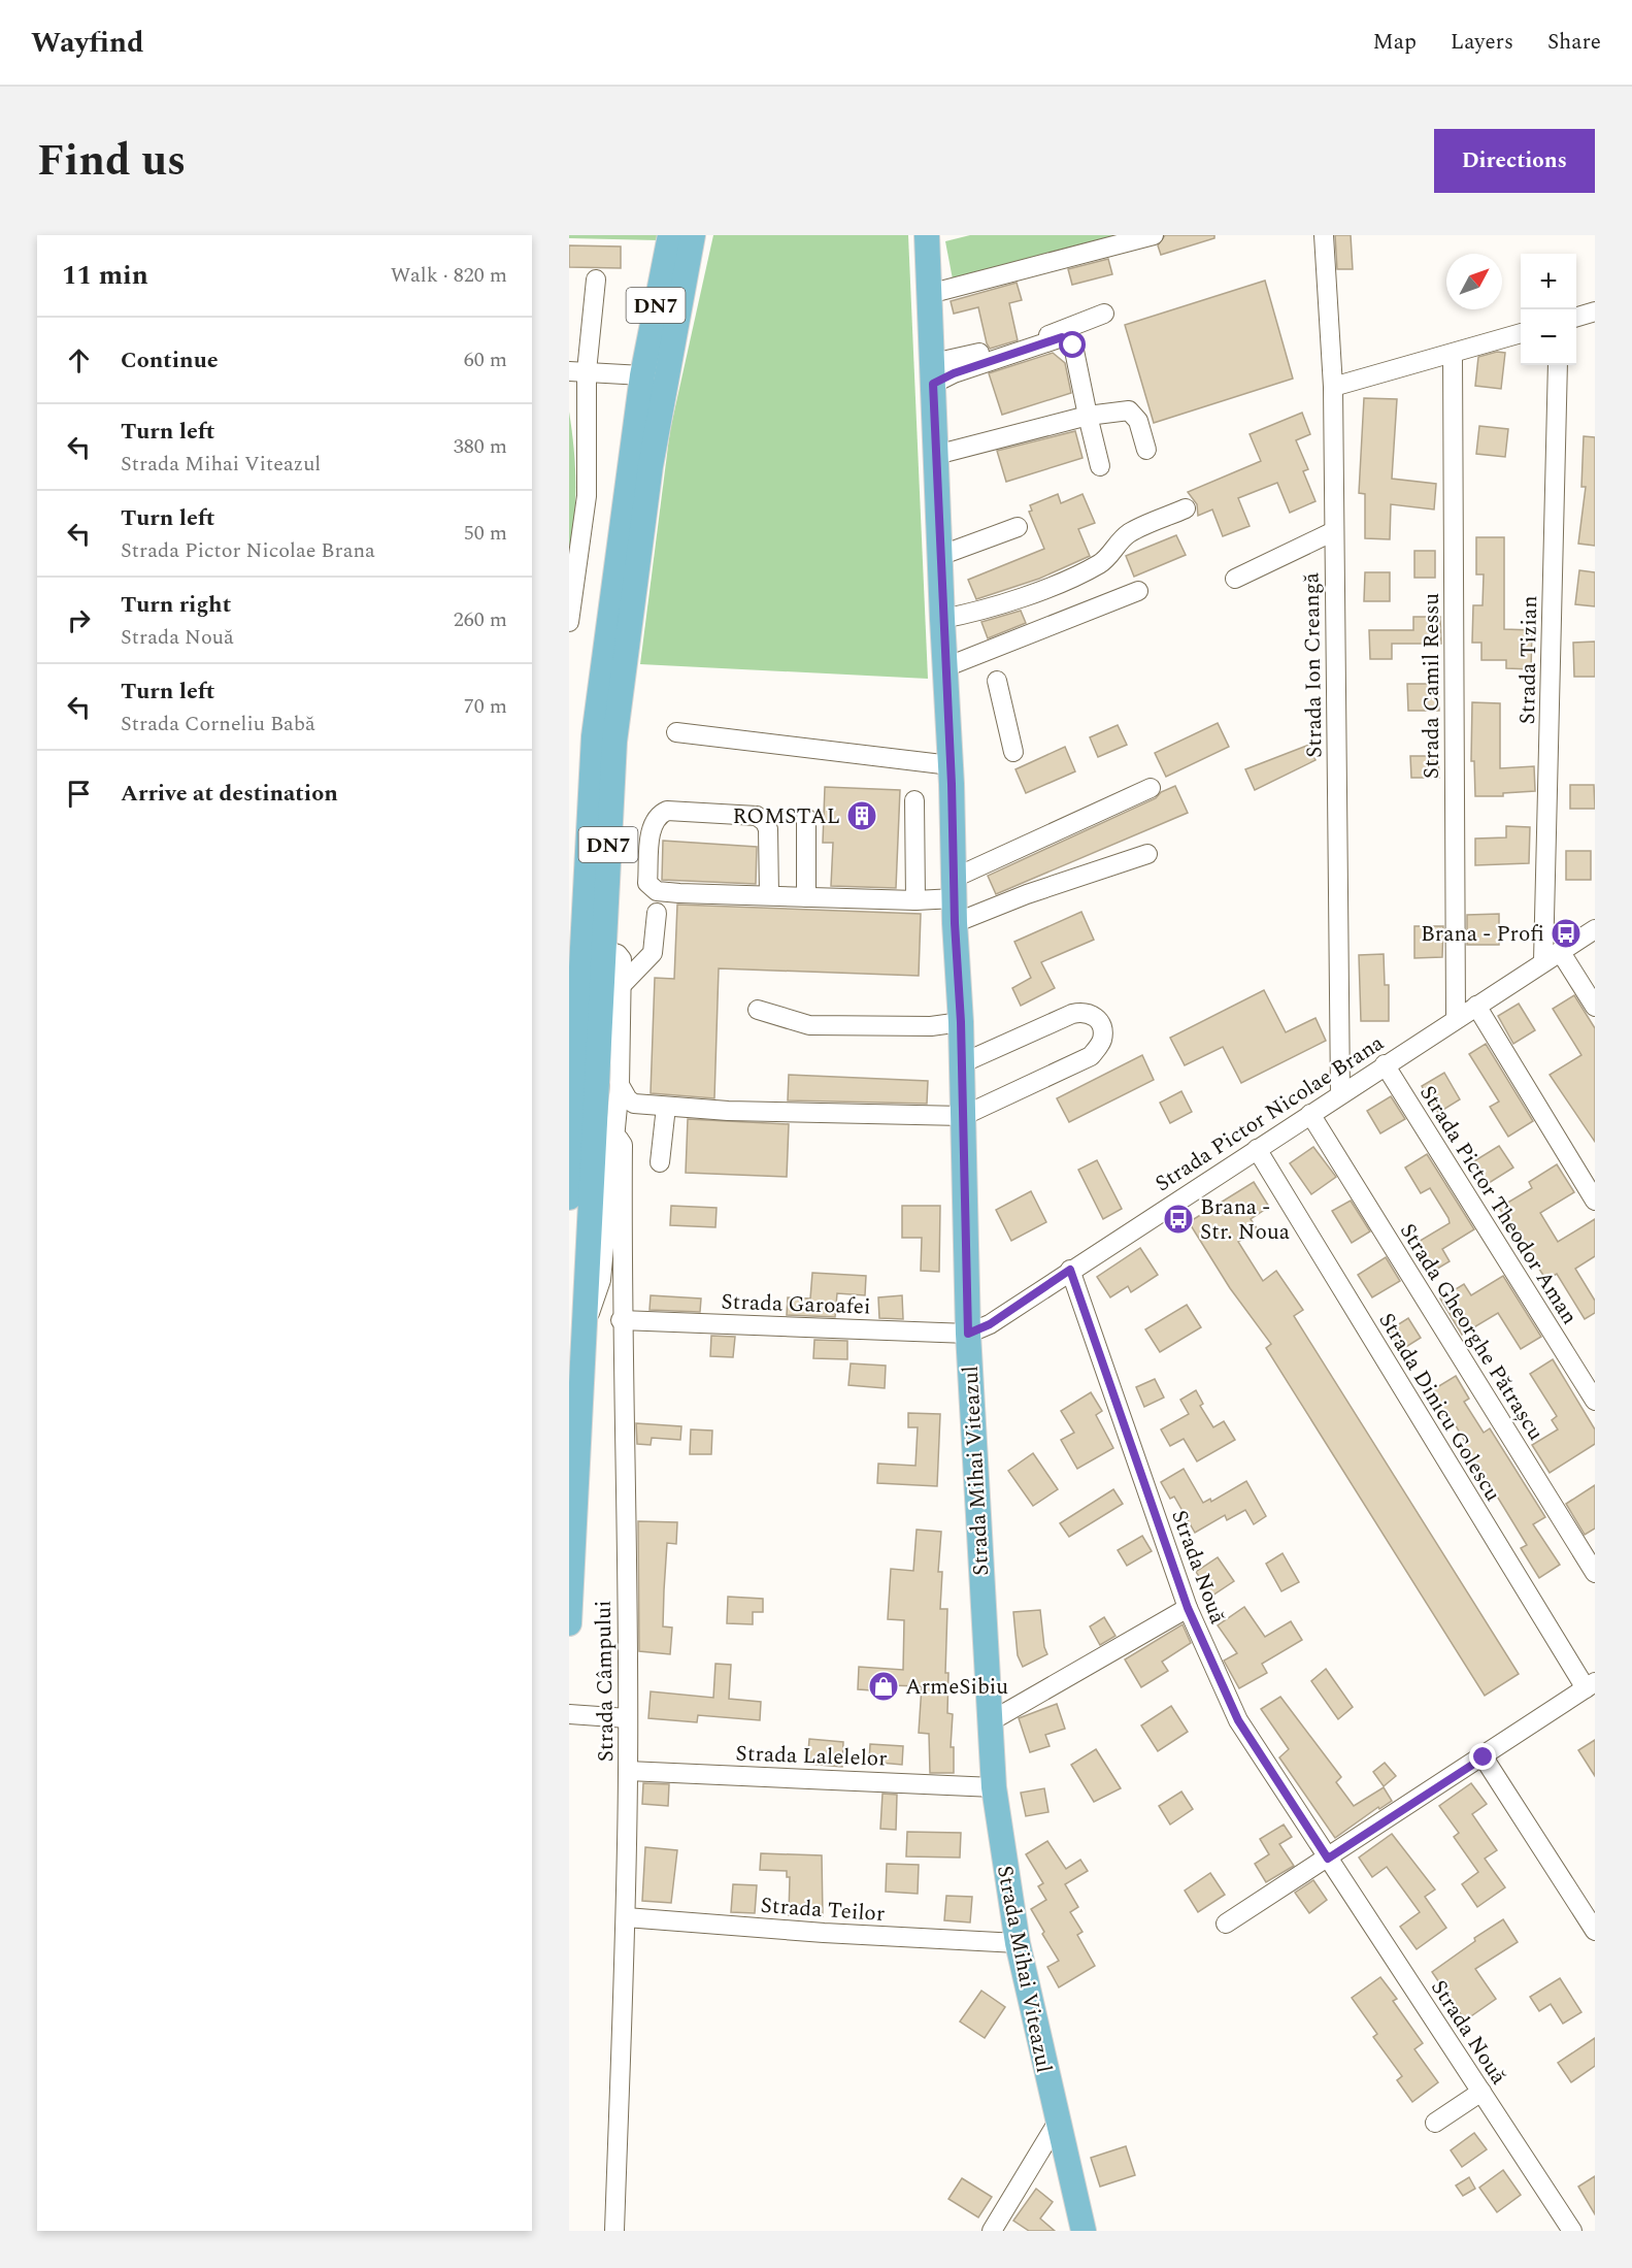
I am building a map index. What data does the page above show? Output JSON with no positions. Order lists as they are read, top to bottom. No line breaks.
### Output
{"streets":{"main road":["DN7","Strada Mihai Viteazul"],"street":["Strada Tizian","Strada Ion Creangă","Strada Camil Ressu","Strada Pictor Nicolae Brana","Strada Pictor Theodor Aman","Strada Garoafei","Strada Gheorghe Pătrașcu","Strada Dinicu Golescu","Strada Nouă","Strada Câmpului","Strada Lalelelor","Strada Teilor"]},"crossings":[["Strada Tizian","Strada Pictor Nicolae Brana"],["Strada Ion Creangă","Strada Pictor Nicolae Brana"],["Strada Camil Ressu","Strada Pictor Nicolae Brana"],["Strada Pictor Nicolae Brana","Strada Pictor Theodor Aman"],["Strada Pictor Nicolae Brana","Strada Garoafei"],["Strada Pictor Nicolae Brana","Strada Gheorghe Pătrașcu"],["Strada Pictor Nicolae Brana","Strada Dinicu Golescu"],["Strada Pictor Nicolae Brana","Strada Mihai Viteazul"],["Strada Pictor Nicolae Brana","Strada Nouă"],["Strada Garoafei","Strada Mihai Viteazul"],["Strada Garoafei","Strada Câmpului"],["Strada Mihai Viteazul","Strada Lalelelor"],["Strada Mihai Viteazul","Strada Teilor"],["Strada Câmpului","Strada Lalelelor"],["Strada Câmpului","Strada Teilor"]],"places":{"building":["ROMSTAL"],"bus stop":["Brana - Profi","Brana - Str. Noua"],"shop":["ArmeSibiu"]},"north":"top right","page":{"header":"Wayfind","nav":["Map","Layers","Share"],"title":"Find us","buttons":"Directions","heading":["11 min","Walk · 820 m"],"map_buttons":["+","−"],"list":[["Continue","60 m"],["Turn left","Strada Mihai Viteazul","380 m"],["Turn left","Strada Pictor Nicolae Brana","50 m"],["Turn right","Strada Nouă","260 m"],["Turn left","Strada Corneliu Babă","70 m"],"Arrive at destination"]}}
